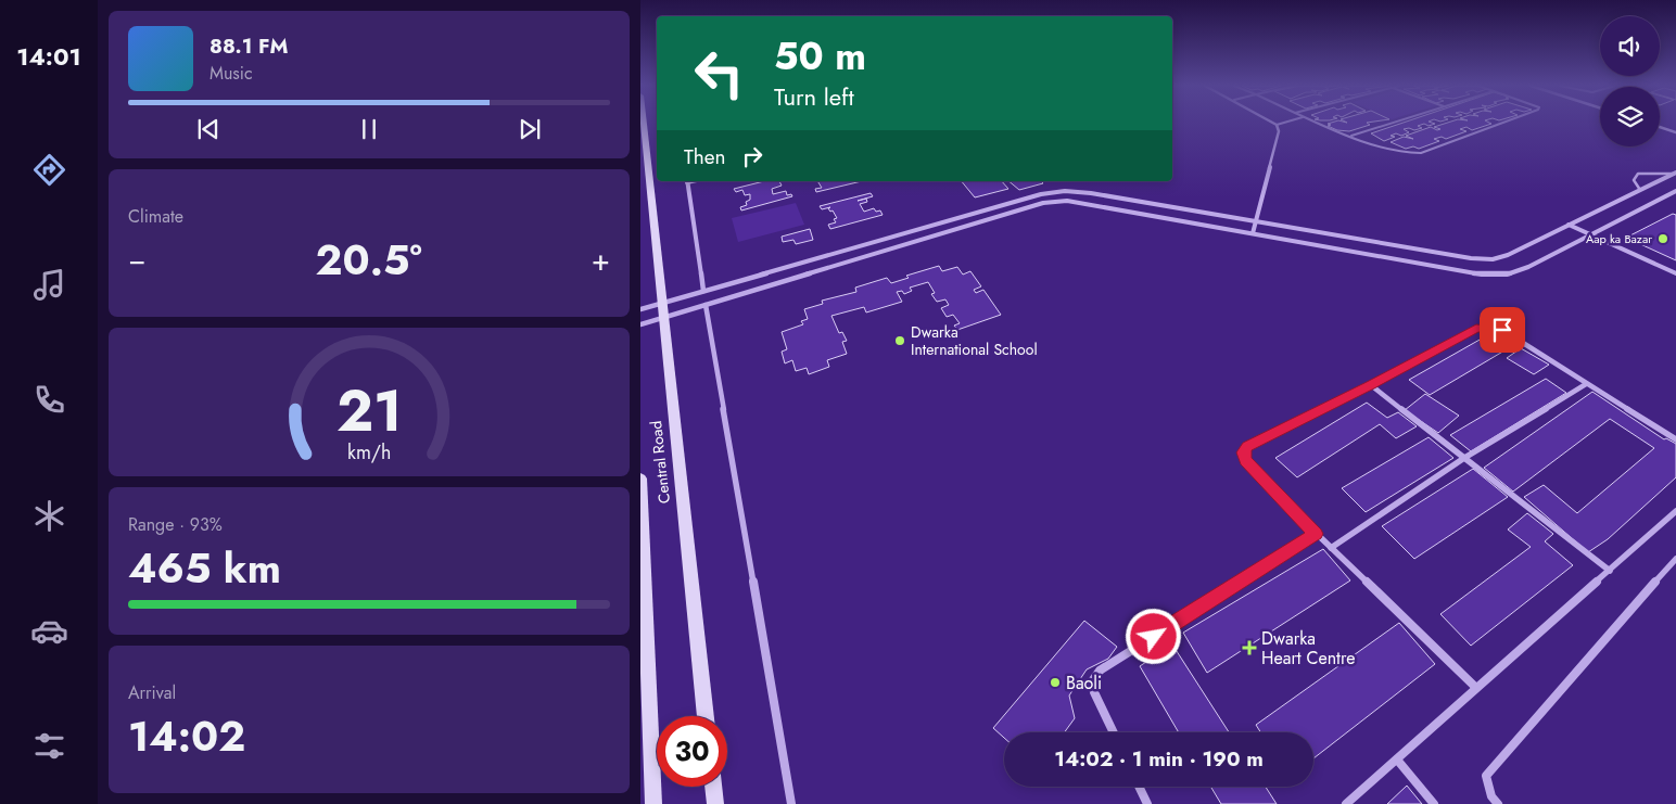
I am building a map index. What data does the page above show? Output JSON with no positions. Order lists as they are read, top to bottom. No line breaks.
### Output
{"streets":{"main road":["Central Road"]},"places":{"other":["Aap ka Bazar","Dwarka International School","Baoli"],"health":["Dwarka Heart Centre"]},"page":{"tabs":"14:01","turn":["50 m","Turn left"],"song":["88.1 FM","Music"],"then":"Then","tile":["Climate",["Range · 93%","465 km"],["Arrival","14:02"]],"heat":["−","20.5°","+"],"limit":"30","trip":"14:02 · 1 min · 190 m","gauge":["21","km/h"]}}
